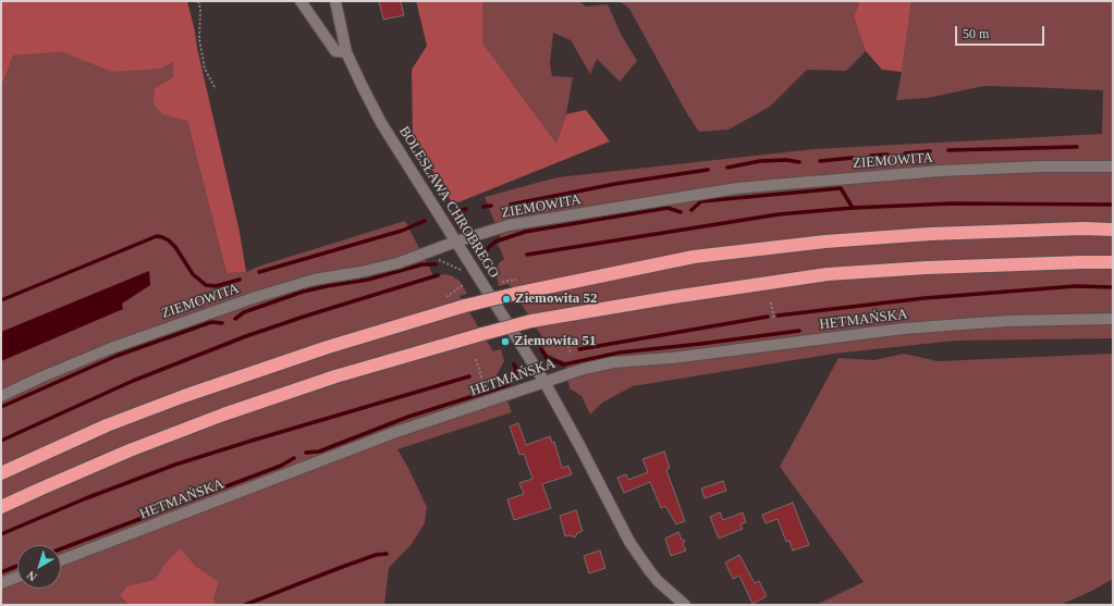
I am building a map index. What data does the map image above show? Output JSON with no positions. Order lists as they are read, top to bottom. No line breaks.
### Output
{"streets":{"street":["ZIEMOWITA","BOLESŁAWA CHROBREGO","HETMAŃSKA"]},"crossings":[["ZIEMOWITA","BOLESŁAWA CHROBREGO"],["BOLESŁAWA CHROBREGO","HETMAŃSKA"]],"places":["Ziemowita 52","Ziemowita 51"],"scale_bar":"50 m","north":"bottom left"}
